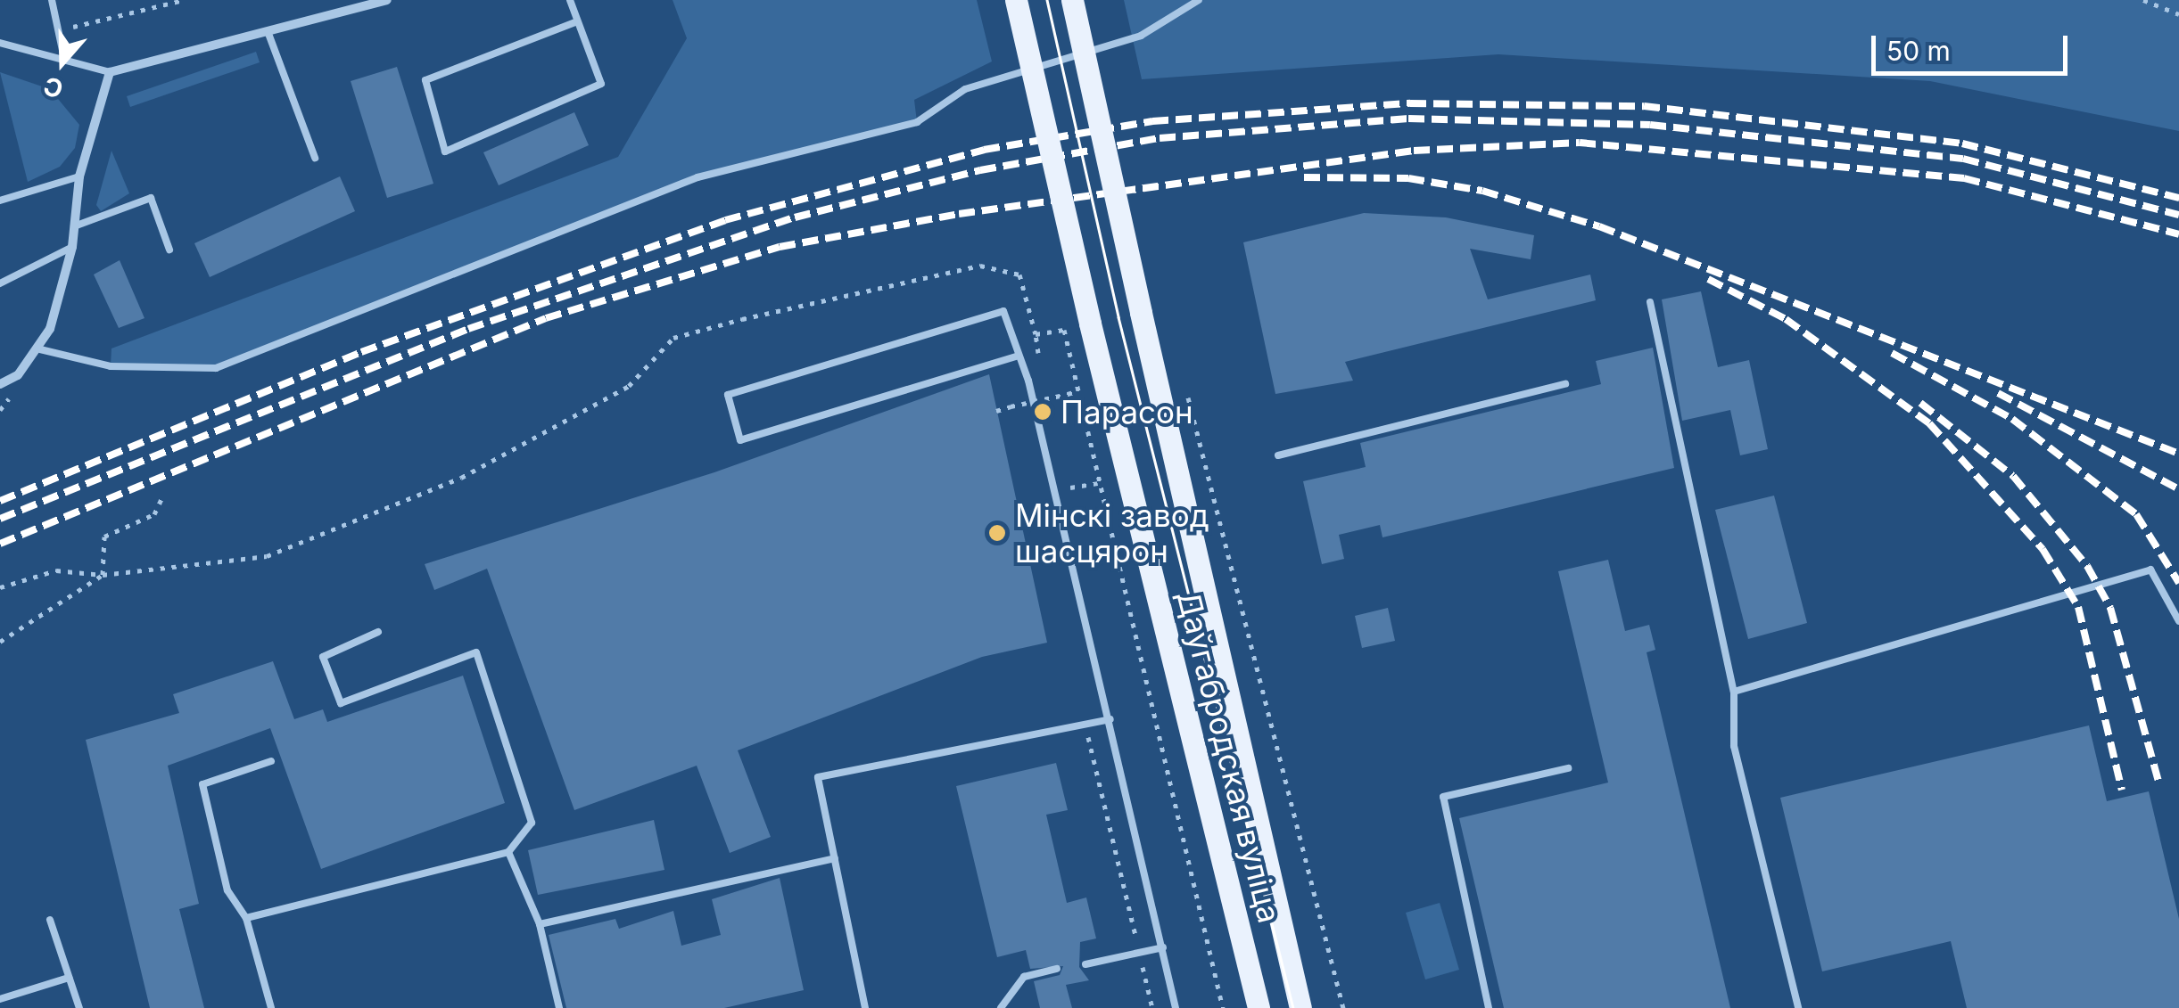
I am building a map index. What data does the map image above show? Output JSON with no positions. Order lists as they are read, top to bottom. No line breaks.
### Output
{"streets":{"main road":["Даўгабродская вуліца"]},"places":["Парасон","Мінскі завод шасцярон"],"scale_bar":"50 m","north":"bottom"}
